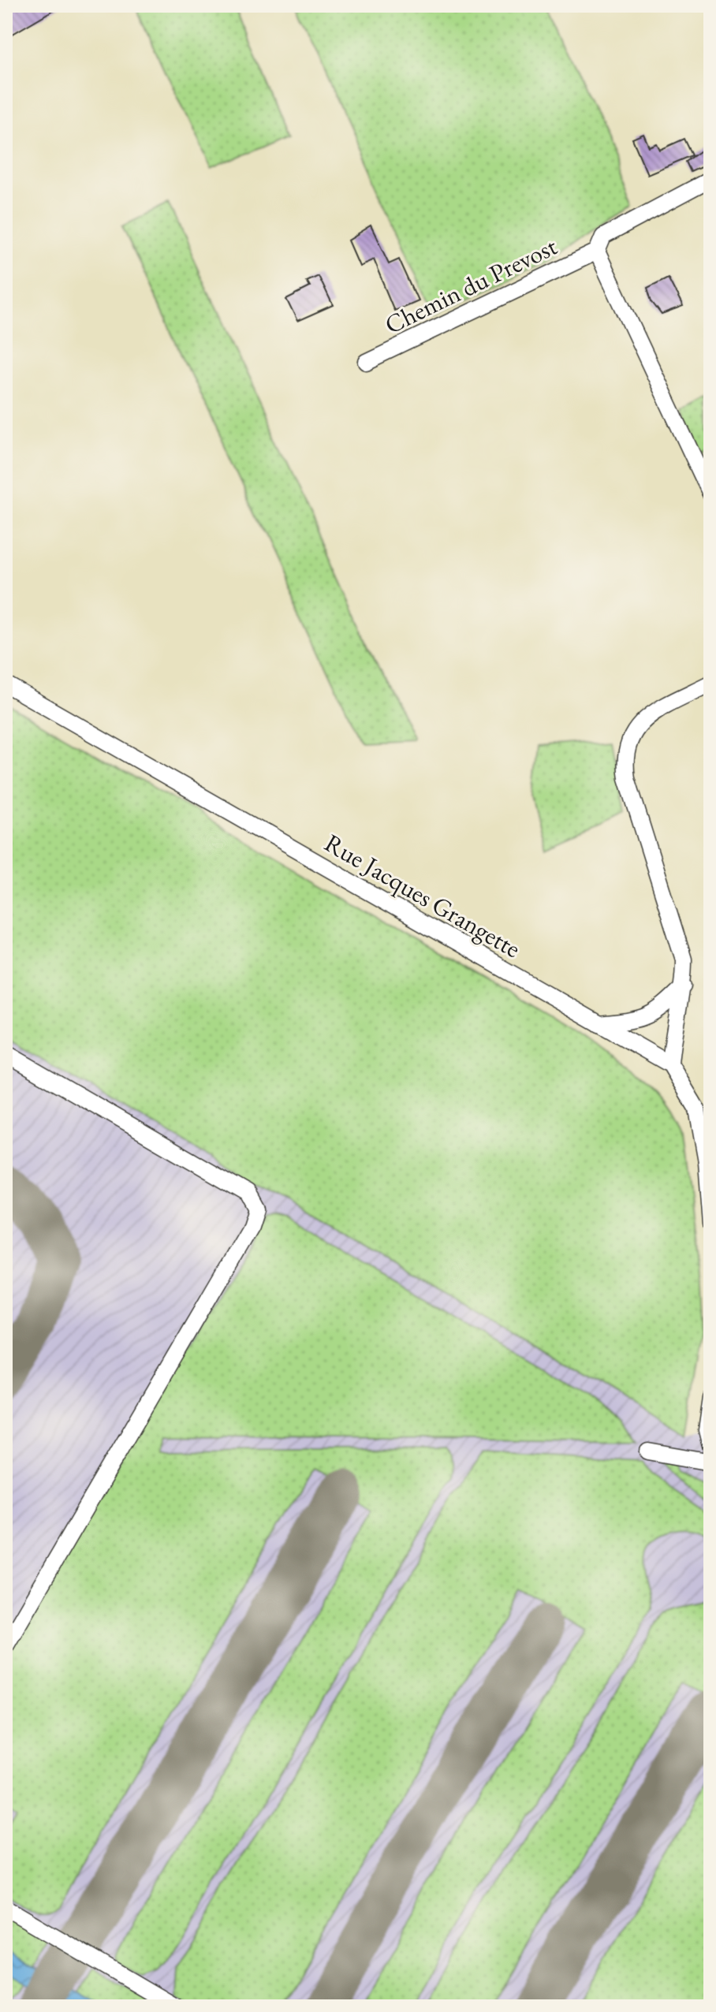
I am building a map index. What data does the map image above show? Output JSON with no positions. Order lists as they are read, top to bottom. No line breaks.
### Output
{"streets":{"street":["Chemin du Prevost","Rue Jacques Grangette"]}}
